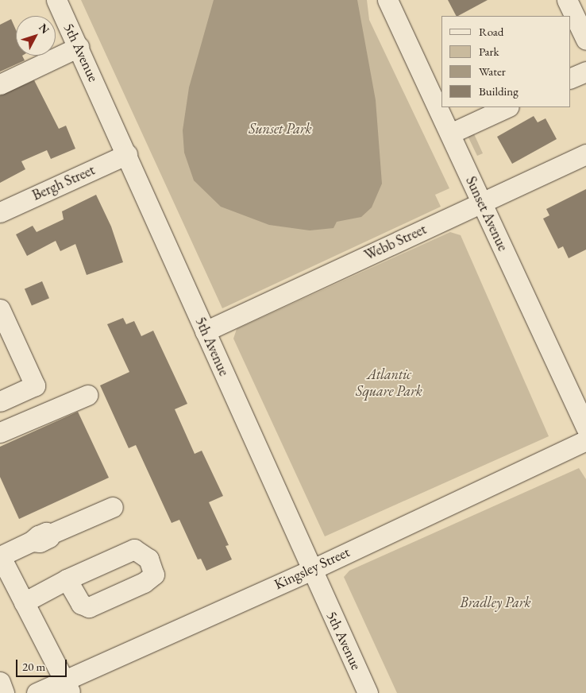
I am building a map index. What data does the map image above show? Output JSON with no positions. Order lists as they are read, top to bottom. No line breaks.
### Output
{"streets":{"street":["5th Avenue","Bergh Street","Sunset Avenue","Webb Street","Kingsley Street"]},"crossings":[["5th Avenue","Bergh Street"],["5th Avenue","Webb Street"],["5th Avenue","Kingsley Street"],["Sunset Avenue","Webb Street"]],"parks":["Sunset Park","Atlantic Square Park","Bradley Park"],"legend":["Road","Park","Water","Building"],"scale_bar":"20 m","north":"top right"}
